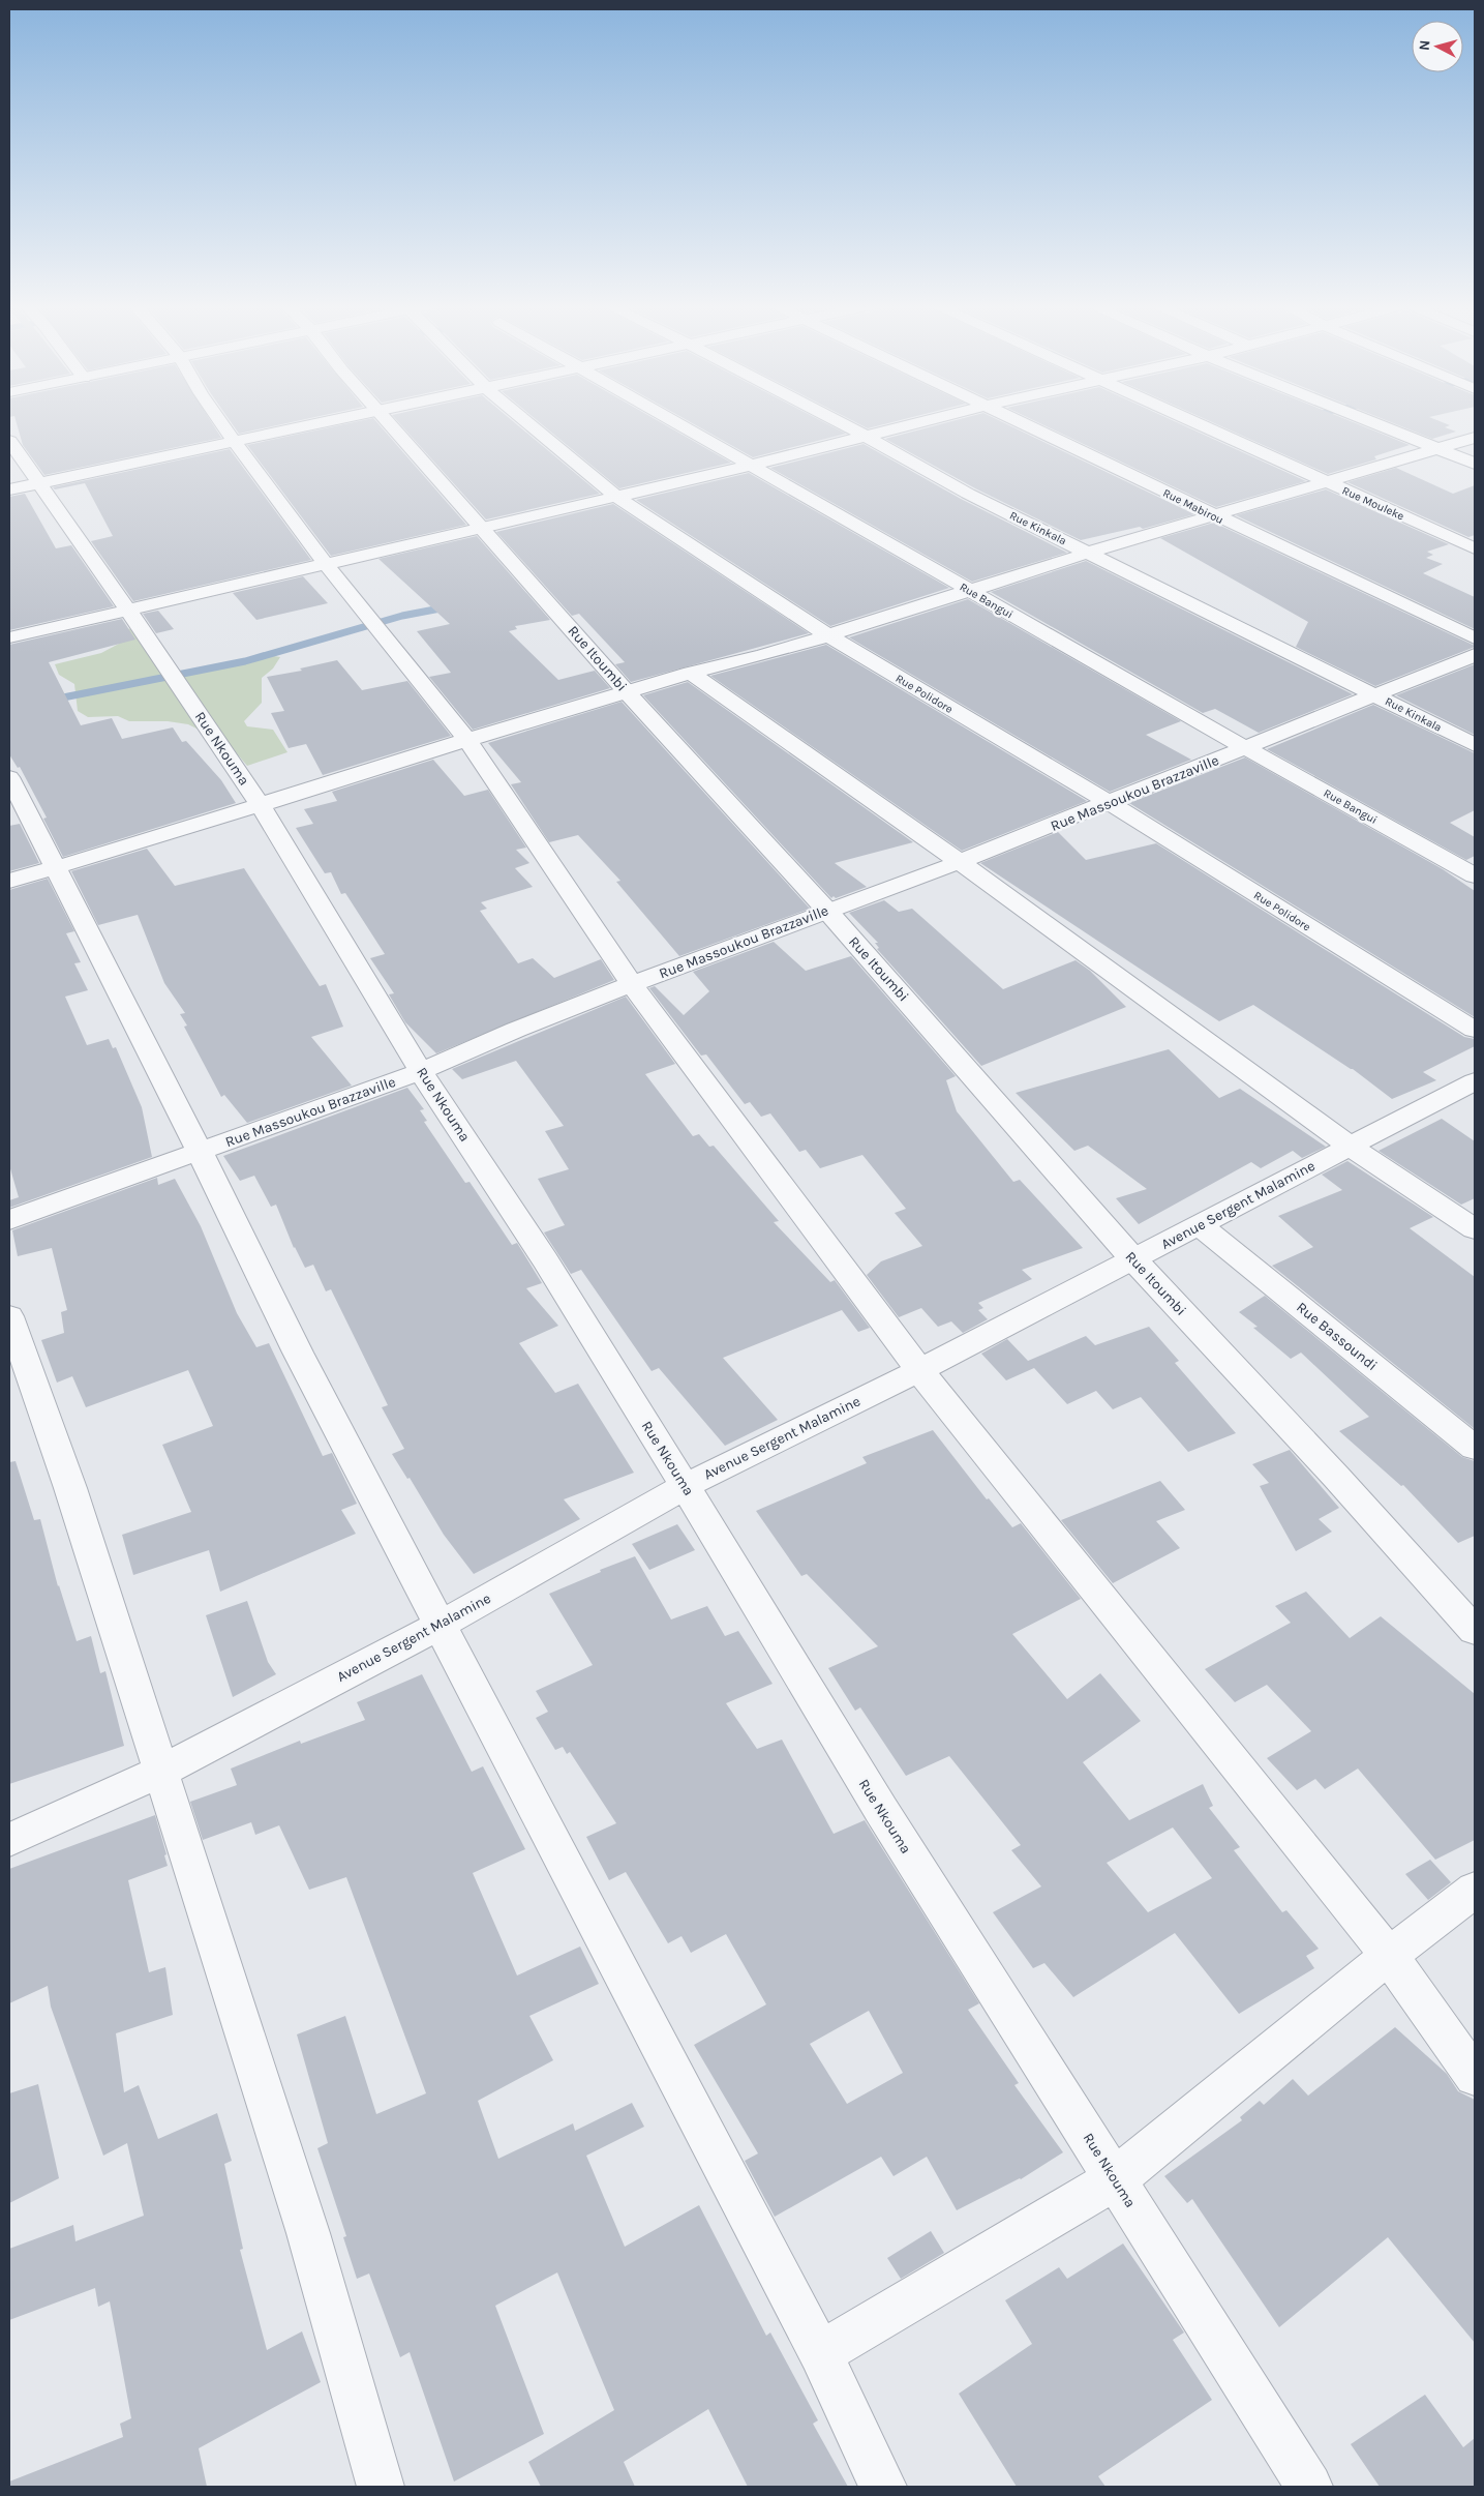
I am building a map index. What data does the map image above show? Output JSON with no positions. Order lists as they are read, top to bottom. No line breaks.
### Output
{"streets":{"street":["Rue Mouleke","Rue Mabirou","Rue Kinkala","Rue Bangui","Rue Itoumbi","Rue Polidore","Rue Nkouma","Rue Massoukou Brazzaville","Avenue Sergent Malamine","Rue Bassoundi"]},"crossings":[["Rue Kinkala","Rue Massoukou Brazzaville"],["Rue Bangui","Rue Massoukou Brazzaville"],["Rue Itoumbi","Rue Massoukou Brazzaville"],["Rue Itoumbi","Avenue Sergent Malamine"],["Rue Polidore","Rue Massoukou Brazzaville"],["Rue Nkouma","Rue Massoukou Brazzaville"],["Rue Nkouma","Avenue Sergent Malamine"],["Avenue Sergent Malamine","Rue Bassoundi"]],"north":"left"}
